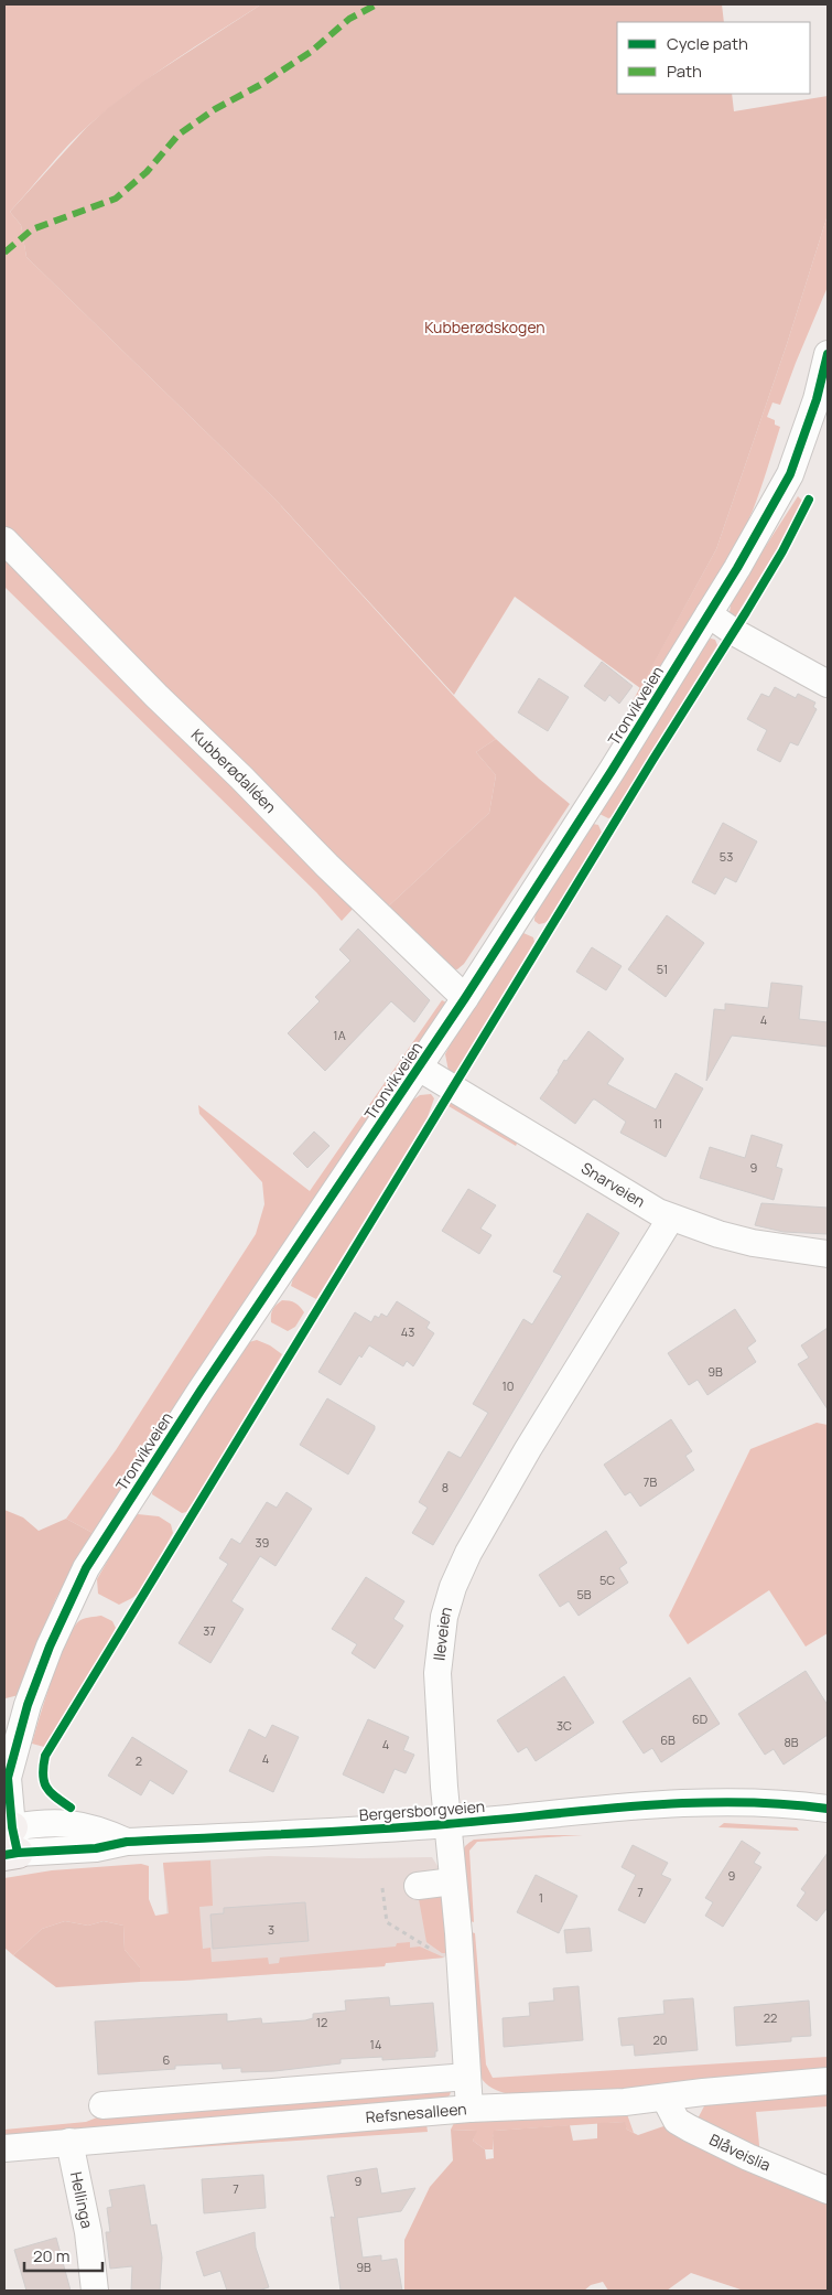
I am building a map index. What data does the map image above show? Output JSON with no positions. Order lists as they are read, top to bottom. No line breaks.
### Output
{"streets":{"street":["Tronvikveien","Kubberødalléen","Snarveien","Ileveien","Bergersborgveien","Refsnesalleen","Blåveislia","Hellinga"]},"crossings":[["Tronvikveien","Kubberødalléen"],["Tronvikveien","Snarveien"],["Tronvikveien","Bergersborgveien"],["Snarveien","Ileveien"],["Ileveien","Bergersborgveien"],["Ileveien","Refsnesalleen"],["Refsnesalleen","Blåveislia"],["Refsnesalleen","Hellinga"]],"parks":["Kubberødskogen"],"house_numbers":["53","51","4","1A","11","9","43","9B","10","7B","8","39","5C","5B","37","6D","3C","6B","8B","4","4","2","9","7","1","3","22","12","20","14","6","9","7","9B"],"legend":["Cycle path","Path"],"scale_bar":"20 m"}
